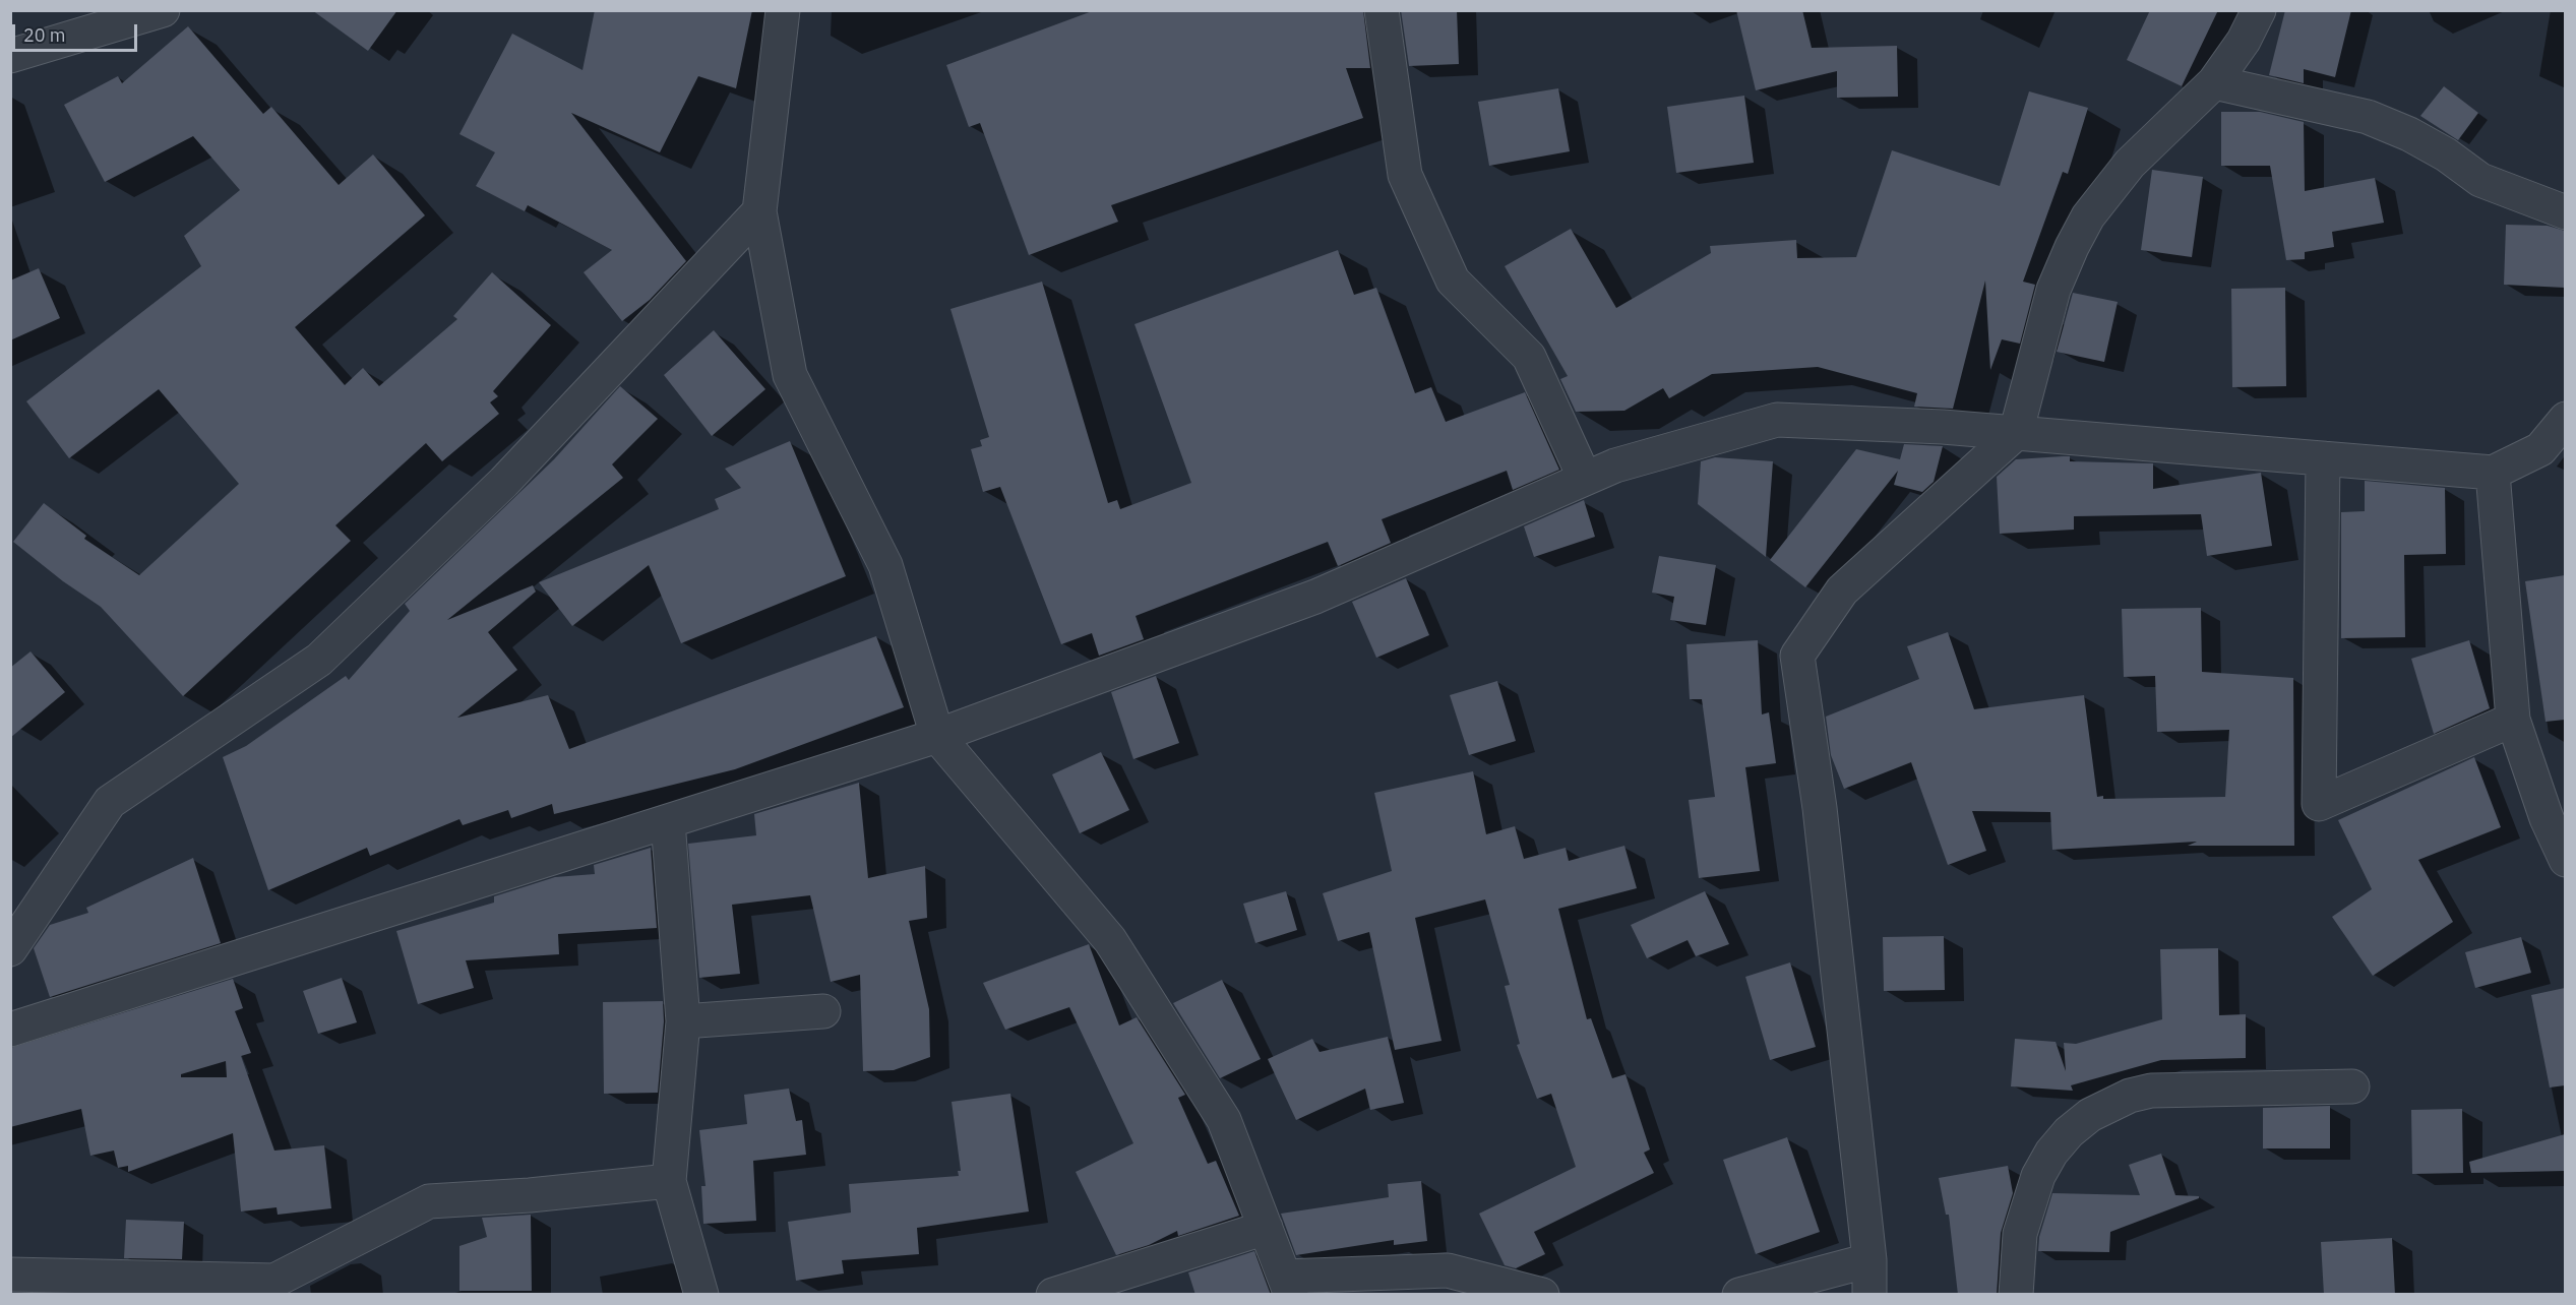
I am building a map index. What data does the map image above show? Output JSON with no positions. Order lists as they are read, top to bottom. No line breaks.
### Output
{"scale_bar":"20 m"}
